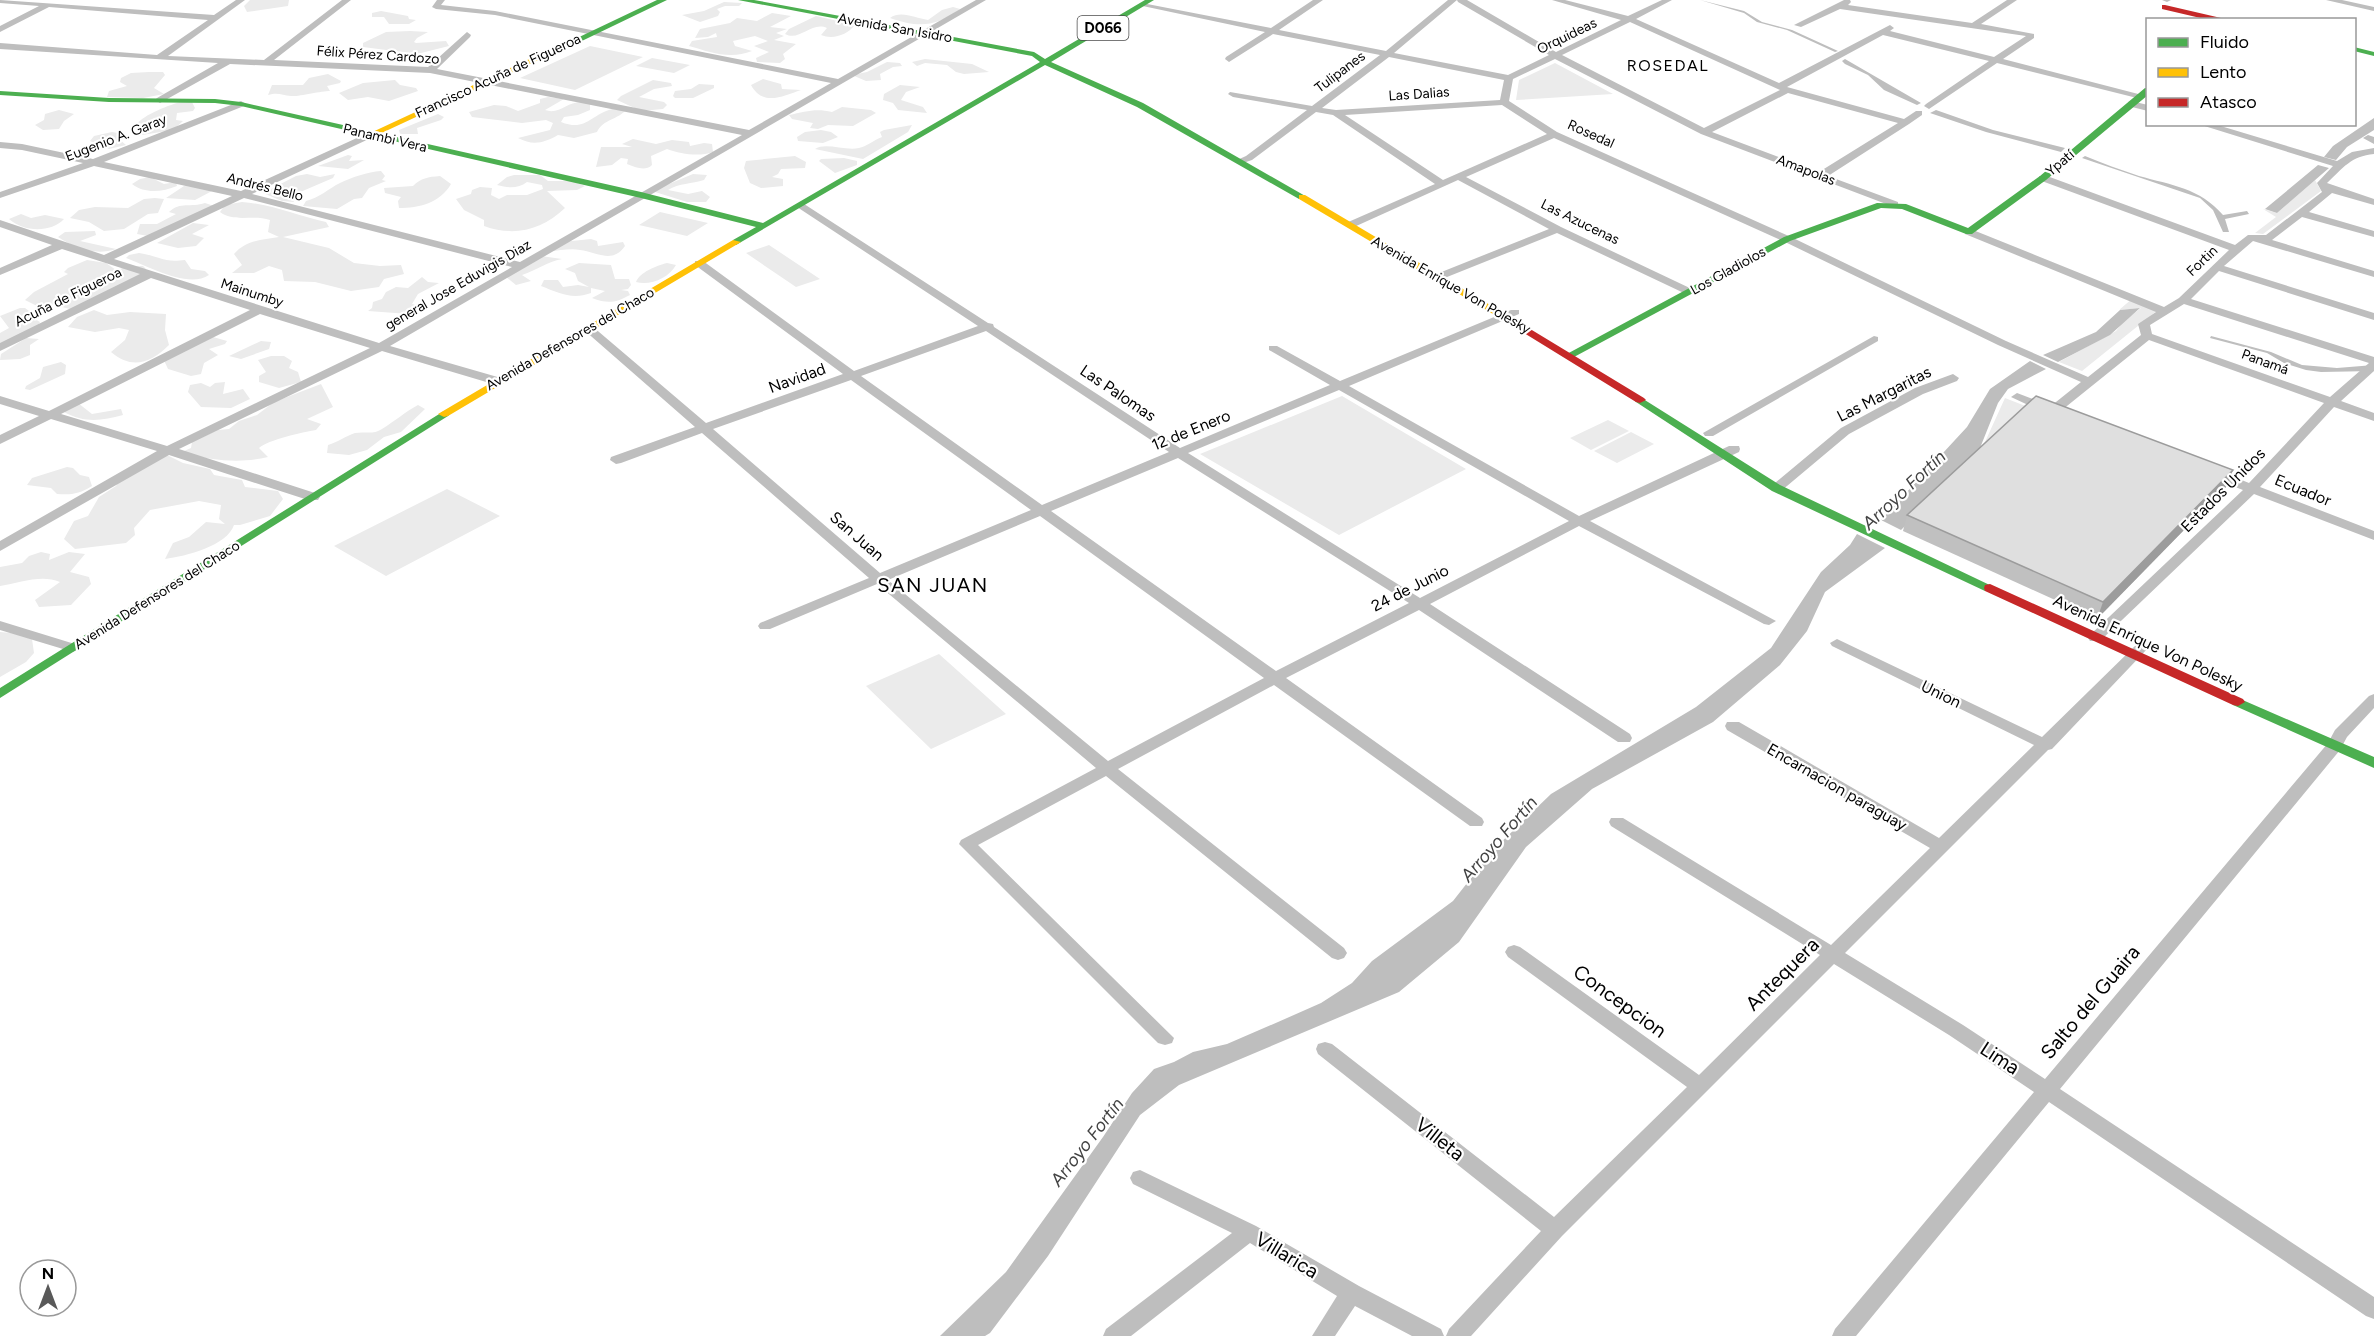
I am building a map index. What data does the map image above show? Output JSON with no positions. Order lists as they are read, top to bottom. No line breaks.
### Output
{"streets":{"main road":["Avenida San Isidro","D066","Francisco Acuña de Figueroa","Panambi Vera","Ypatí","Amapolas","Los Gladiolos","Avenida Enrique Von Polesky","Avenida Defensores del Chaco"],"street":["Orquideas","Félix Pérez Cardozo","Tulipanes","Las Dalias","Rosedal","Eugenio A. Garay","Andrés Bello","Las Azucenas","Fortin","general Jose Eduvigis Diaz","Mainumby","Acuña de Figueroa","Panamá","Navidad","Las Palomas","Las Margaritas","12 de Enero","Estados Unidos","Ecuador","San Juan","24 de Junio","Union","Encarnacion paraguay","Antequera","Concepcion","Salto del Guaira","Lima","Villeta","Villarica"]},"crossings":[["Avenida San Isidro","general Jose Eduvigis Diaz"],["Avenida San Isidro","Avenida Enrique Von Polesky"],["Avenida San Isidro","Avenida Defensores del Chaco"],["Orquideas","Amapolas"],["Félix Pérez Cardozo","Francisco Acuña de Figueroa"],["Félix Pérez Cardozo","general Jose Eduvigis Diaz"],["Tulipanes","Avenida Enrique Von Polesky"],["Francisco Acuña de Figueroa","Panambi Vera"],["Francisco Acuña de Figueroa","Andrés Bello"],["Francisco Acuña de Figueroa","Mainumby"],["Las Dalias","Rosedal"],["Rosedal","Fortin"],["Rosedal","Los Gladiolos"],["Eugenio A. Garay","Panambi Vera"],["Eugenio A. Garay","Andrés Bello"],["Panambi Vera","general Jose Eduvigis Diaz"],["Panambi Vera","Avenida Defensores del Chaco"],["Ypatí","Amapolas"],["Amapolas","Fortin"],["Amapolas","Los Gladiolos"],["Andrés Bello","general Jose Eduvigis Diaz"],["Las Azucenas","Los Gladiolos"],["Fortin","Panamá"],["Los Gladiolos","Avenida Enrique Von Polesky"],["general Jose Eduvigis Diaz","Mainumby"],["Avenida Enrique Von Polesky","Avenida Defensores del Chaco"],["Avenida Enrique Von Polesky","Las Margaritas"],["Avenida Enrique Von Polesky","12 de Enero"],["Avenida Enrique Von Polesky","Estados Unidos"],["Avenida Enrique Von Polesky","24 de Junio"],["Avenida Enrique Von Polesky","Antequera"],["Avenida Enrique Von Polesky","Salto del Guaira"],["Mainumby","Acuña de Figueroa"],["Mainumby","Avenida Defensores del Chaco"],["Avenida Defensores del Chaco","Las Palomas"],["Avenida Defensores del Chaco","San Juan"],["Panamá","Estados Unidos"],["Navidad","Las Palomas"],["Navidad","San Juan"],["Las Palomas","12 de Enero"],["Las Palomas","24 de Junio"],["12 de Enero","San Juan"],["Estados Unidos","Ecuador"],["San Juan","24 de Junio"],["Union","Antequera"],["Encarnacion paraguay","Antequera"],["Antequera","Concepcion"],["Antequera","Lima"],["Antequera","Villeta"],["Salto del Guaira","Lima"]],"districts":["ROSEDAL","SAN JUAN"],"water":["Arroyo Fortín"],"legend":["Fluido","Lento","Atasco"],"north":"top"}
